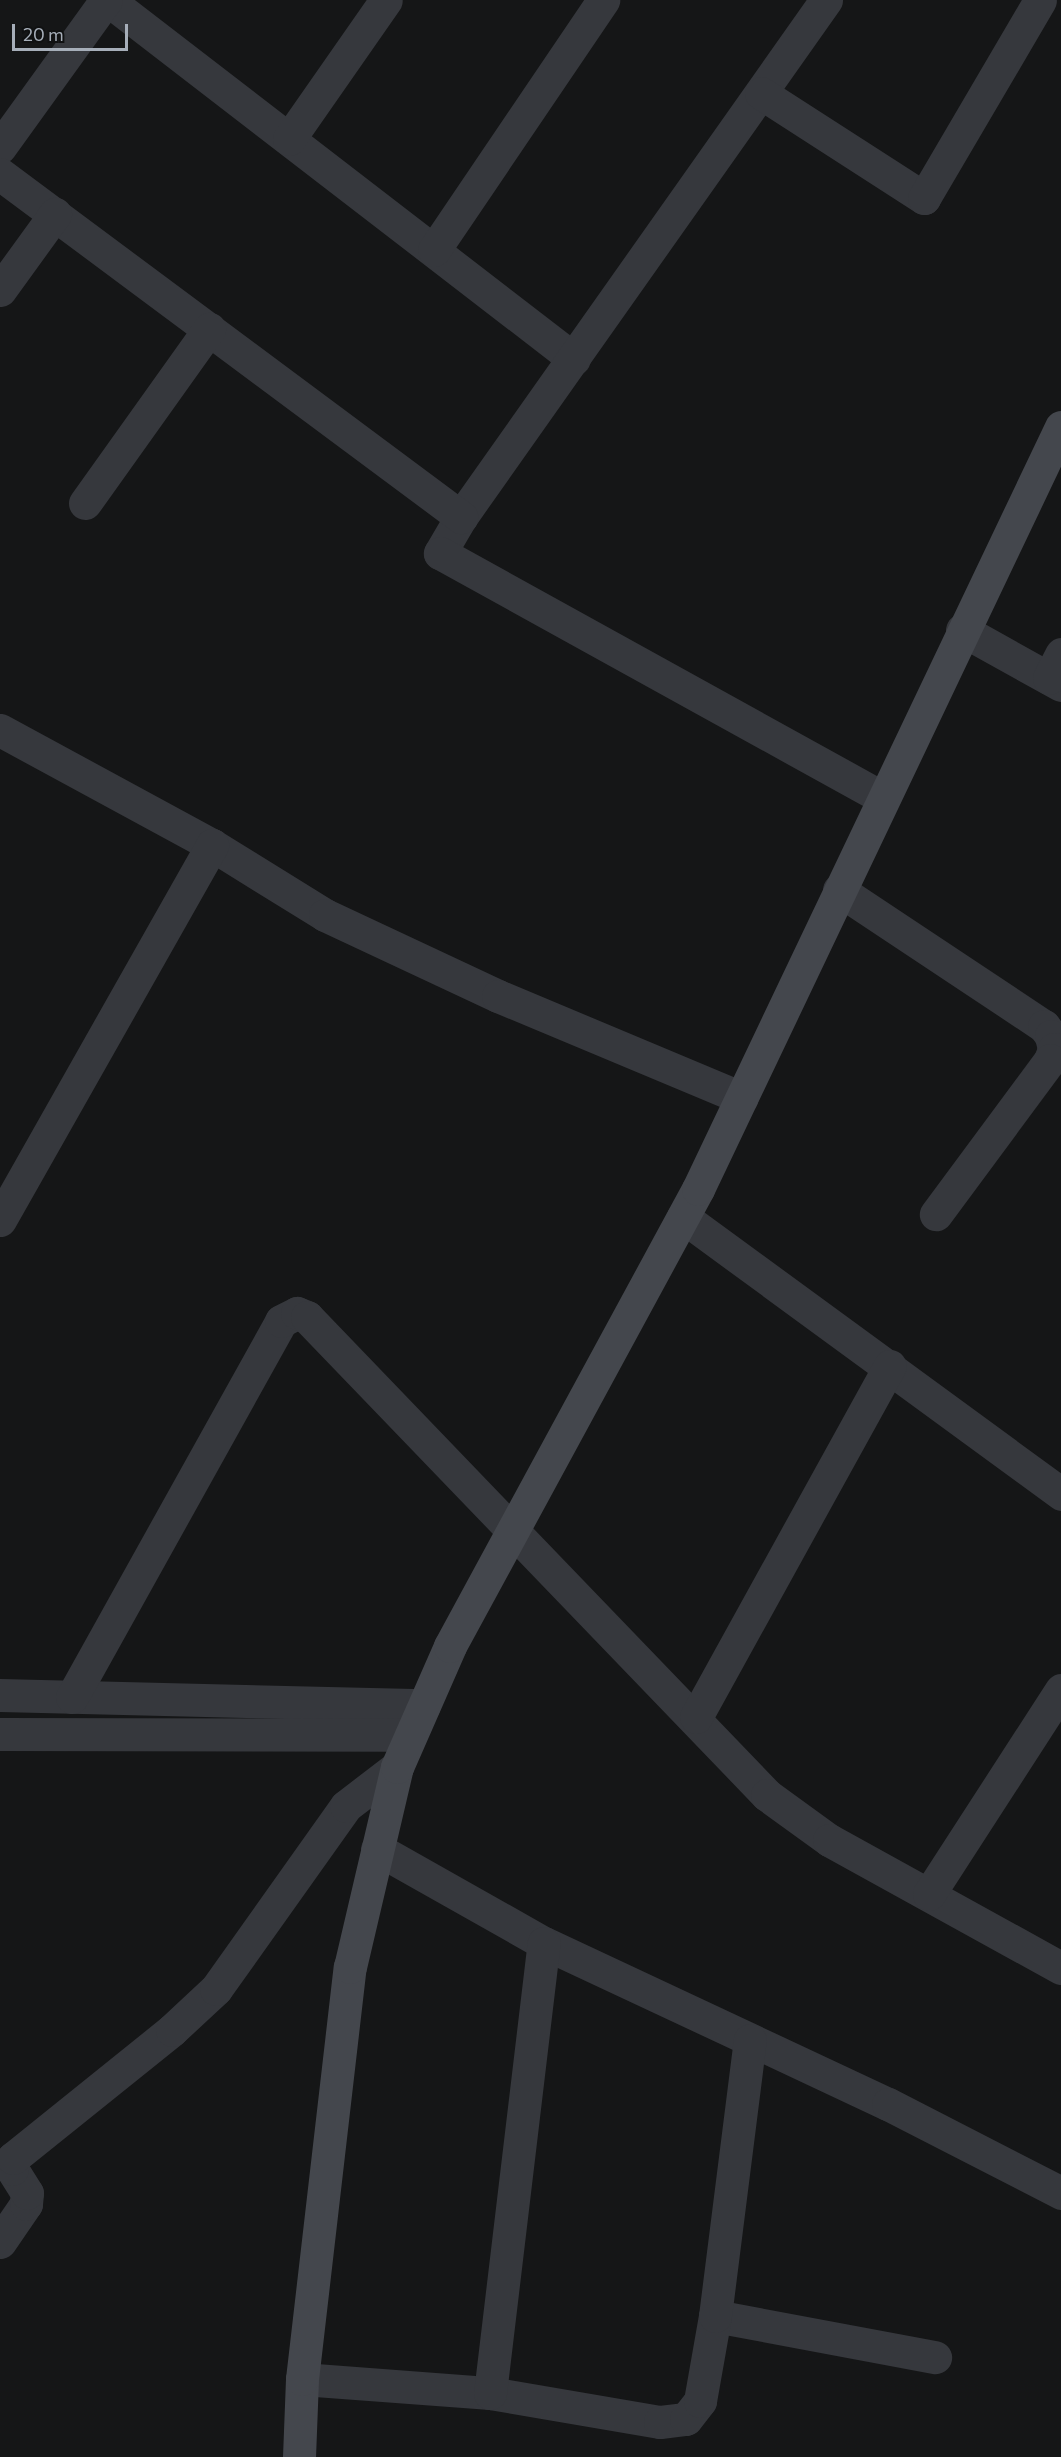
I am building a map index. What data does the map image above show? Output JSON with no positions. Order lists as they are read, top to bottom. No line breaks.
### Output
{"scale_bar":"20 m"}
